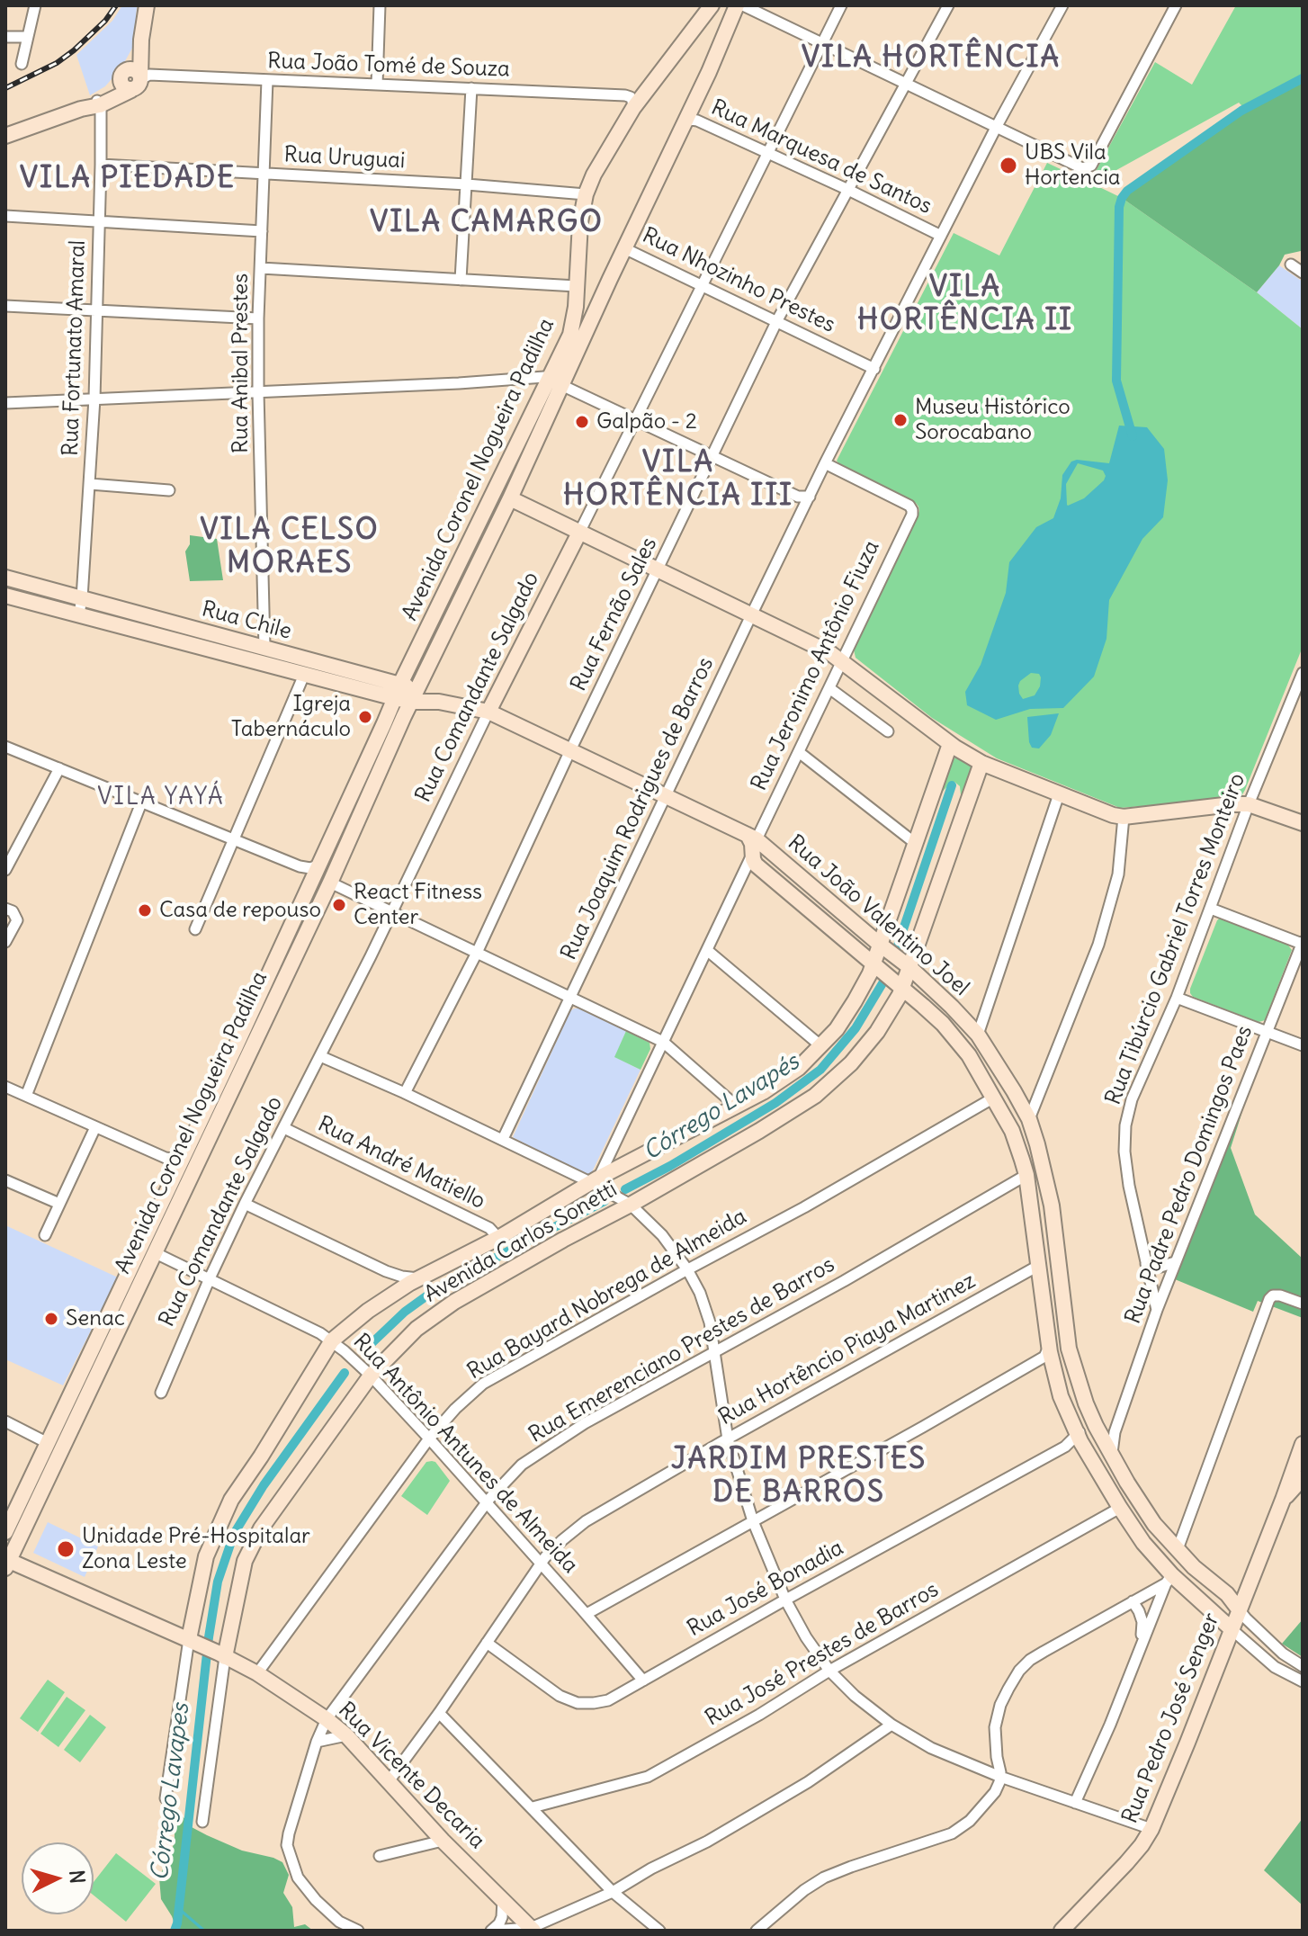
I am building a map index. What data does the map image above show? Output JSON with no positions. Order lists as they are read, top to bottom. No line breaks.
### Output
{"streets":{"street":["Rua João Tomé de Souza","Rua Marquesa de Santos","Rua Uruguai","Rua Nhozinho Prestes","Rua Fortunato Amaral","Rua Anibal Prestes","Avenida Coronel Nogueira Padilha","Rua Fernão Sales","Rua Chile","Rua Jeronimo Antônio Fiuza","Rua Comandante Salgado","Rua Joaquim Rodrigues de Barros","Rua João Valentino Joel","Rua Tibúrcio Gabriel Torres Monteiro","Rua André Matiello","Rua Padre Pedro Domingos Paes","Avenida Carlos Sonetti","Rua Bayard Nobrega de Almeida","Rua Hortêncio Piaya Martinez","Rua Emerenciano Prestes de Barros","Rua Antônio Antunes de Almeida","Rua José Bonadia","Rua José Prestes de Barros","Rua Pedro José Senger","Rua Vicente Decaria"]},"crossings":[["Rua João Tomé de Souza","Rua Anibal Prestes"],["Rua Marquesa de Santos","Avenida Coronel Nogueira Padilha"],["Rua Marquesa de Santos","Rua Fernão Sales"],["Rua Marquesa de Santos","Rua Comandante Salgado"],["Rua Marquesa de Santos","Rua Joaquim Rodrigues de Barros"],["Rua Uruguai","Rua Fortunato Amaral"],["Rua Uruguai","Rua Anibal Prestes"],["Rua Uruguai","Avenida Coronel Nogueira Padilha"],["Rua Nhozinho Prestes","Avenida Coronel Nogueira Padilha"],["Rua Nhozinho Prestes","Rua Fernão Sales"],["Rua Nhozinho Prestes","Rua Comandante Salgado"],["Rua Nhozinho Prestes","Rua Joaquim Rodrigues de Barros"],["Rua Fortunato Amaral","Rua Chile"],["Rua Anibal Prestes","Rua Chile"],["Avenida Coronel Nogueira Padilha","Rua Chile"],["Avenida Coronel Nogueira Padilha","Rua João Valentino Joel"],["Avenida Coronel Nogueira Padilha","Rua Antônio Antunes de Almeida"],["Avenida Coronel Nogueira Padilha","Rua Vicente Decaria"],["Rua Fernão Sales","Rua João Valentino Joel"],["Rua Jeronimo Antônio Fiuza","Rua Joaquim Rodrigues de Barros"],["Rua Jeronimo Antônio Fiuza","Rua João Valentino Joel"],["Rua Jeronimo Antônio Fiuza","Avenida Carlos Sonetti"],["Rua Comandante Salgado","Rua João Valentino Joel"],["Rua Comandante Salgado","Rua André Matiello"],["Rua Comandante Salgado","Rua Antônio Antunes de Almeida"],["Rua Joaquim Rodrigues de Barros","Rua João Valentino Joel"],["Rua João Valentino Joel","Rua Padre Pedro Domingos Paes"],["Rua João Valentino Joel","Avenida Carlos Sonetti"],["Rua João Valentino Joel","Rua Bayard Nobrega de Almeida"],["Rua João Valentino Joel","Rua Hortêncio Piaya Martinez"],["Rua João Valentino Joel","Rua Emerenciano Prestes de Barros"],["Rua João Valentino Joel","Rua José Bonadia"],["Rua João Valentino Joel","Rua José Prestes de Barros"],["Rua João Valentino Joel","Rua Pedro José Senger"],["Rua Tibúrcio Gabriel Torres Monteiro","Rua Padre Pedro Domingos Paes"],["Rua André Matiello","Avenida Carlos Sonetti"],["Rua Padre Pedro Domingos Paes","Rua José Bonadia"],["Avenida Carlos Sonetti","Rua Bayard Nobrega de Almeida"],["Avenida Carlos Sonetti","Rua Antônio Antunes de Almeida"],["Avenida Carlos Sonetti","Rua Vicente Decaria"],["Rua Bayard Nobrega de Almeida","Rua Antônio Antunes de Almeida"],["Rua Bayard Nobrega de Almeida","Rua Vicente Decaria"],["Rua Hortêncio Piaya Martinez","Rua Antônio Antunes de Almeida"],["Rua Hortêncio Piaya Martinez","Rua José Bonadia"],["Rua Hortêncio Piaya Martinez","Rua Vicente Decaria"],["Rua Emerenciano Prestes de Barros","Rua Antônio Antunes de Almeida"],["Rua Emerenciano Prestes de Barros","Rua Vicente Decaria"],["Rua Antônio Antunes de Almeida","Rua José Bonadia"]],"districts":["VILA HORTÊNCIA","VILA PIEDADE","VILA CAMARGO","VILA HORTÊNCIA II","VILA HORTÊNCIA III","VILA CELSO MORAES","VILA YAYÁ","JARDIM PRESTES DE BARROS"],"water":["Córrego Lavapés","Córrego Lavapes"],"places":["UBS Vila Hortencia","Museu Histórico Sorocabano","Galpão - 2","Igreja Tabernáculo","React Fitness Center","Casa de repouso","Senac","Unidade Pré-Hospitalar Zona Leste"],"north":"right"}
